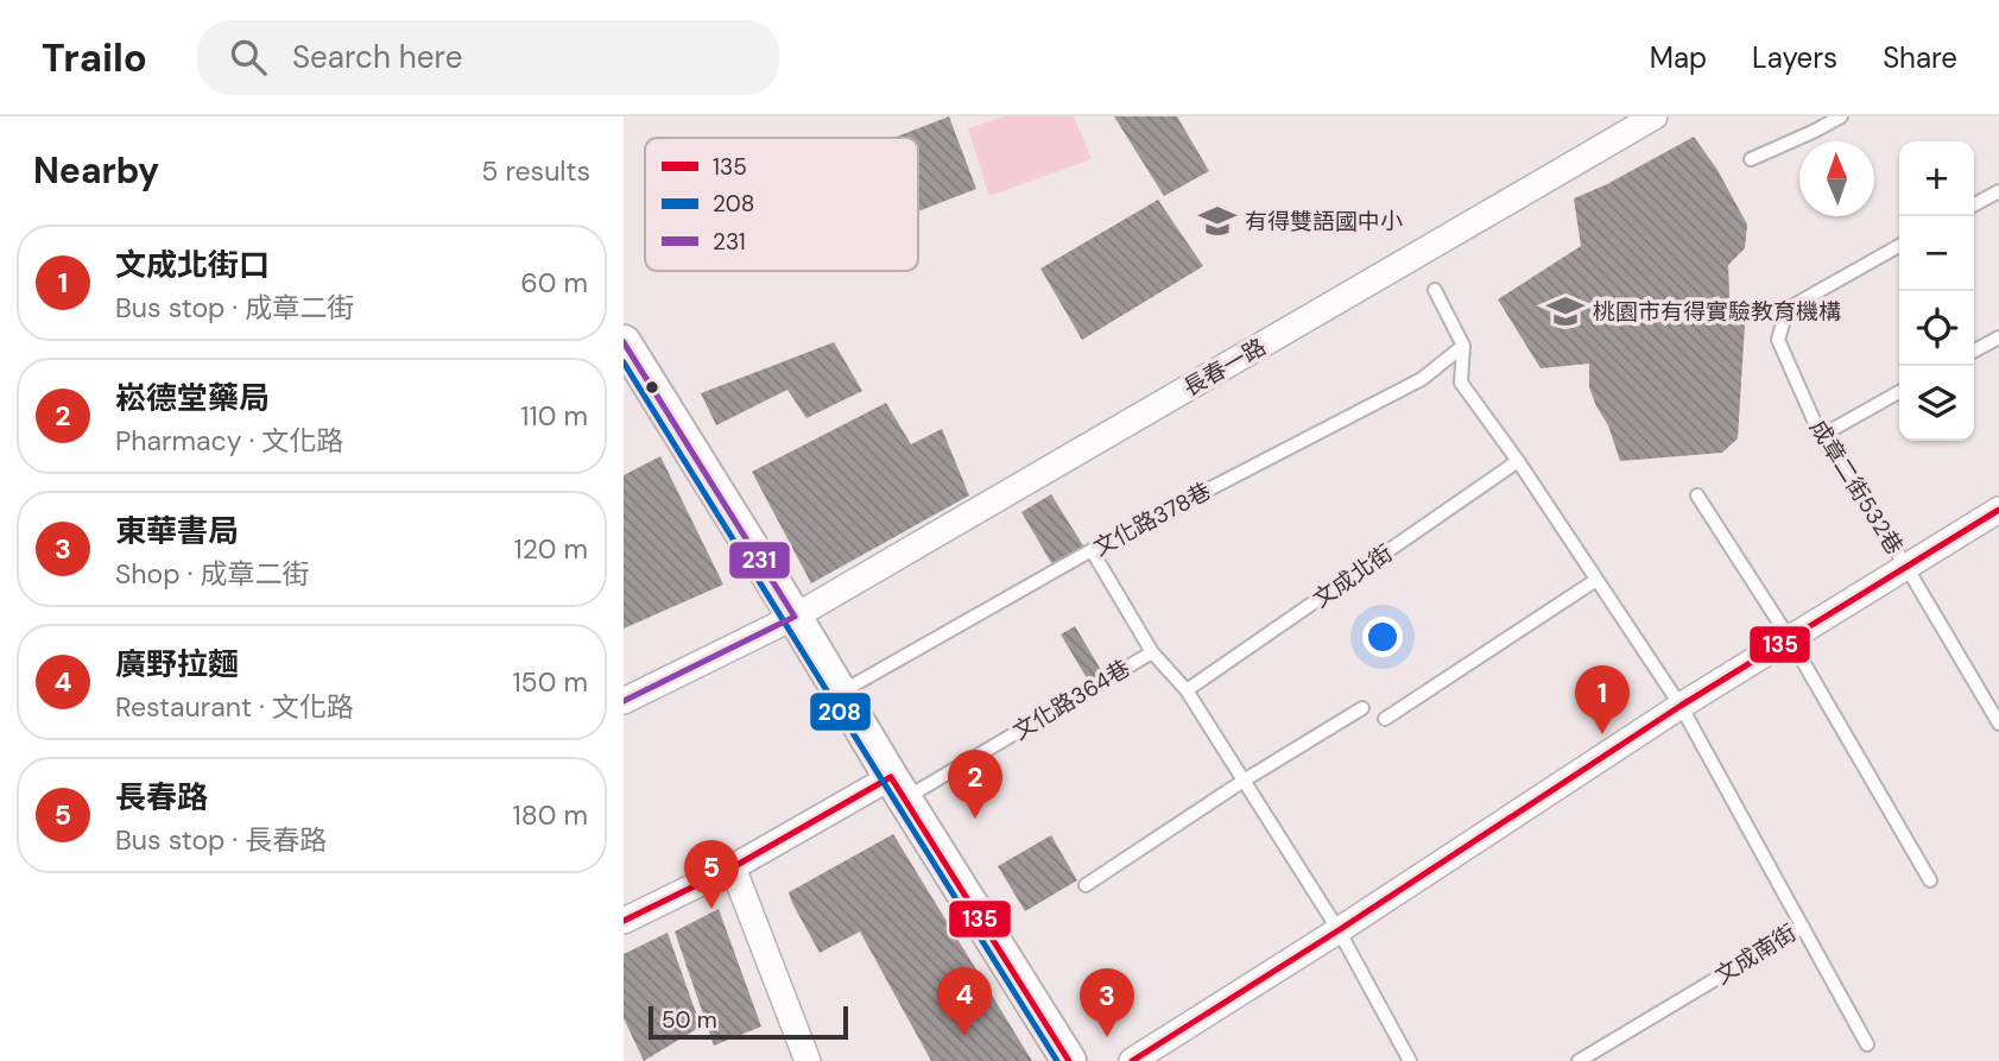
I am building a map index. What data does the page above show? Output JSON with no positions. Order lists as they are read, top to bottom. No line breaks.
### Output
{"streets":{"street":["長春一路"],"lane":["成章二街532巷","文化路378巷","文成北街","文化路364巷","文成南街"]},"places":{"school or university":["有得雙語國中小","桃園市有得實驗教育機構"]},"lines":["transit line 231","transit line 208","transit line 135"],"legend":["135","208","231"],"scale_bar":"50 m","north":"top","page":{"header":"Trailo","search":"Search here","nav":["Map","Layers","Share"],"heading":["Nearby","5 results"],"map_buttons":["+","−"],"list":[{"mark":"1","name":"文成北街口","note":"Bus stop · 成章二街","value":"60 m"},{"mark":"2","name":"崧德堂藥局","note":"Pharmacy · 文化路","value":"110 m"},{"mark":"3","name":"東華書局","note":"Shop · 成章二街","value":"120 m"},{"mark":"4","name":"廣野拉麵","note":"Restaurant · 文化路","value":"150 m"},{"mark":"5","name":"長春路","note":"Bus stop · 長春路","value":"180 m"}],"pins":["1","2","5","4","3"],"scale":"50 m"}}
